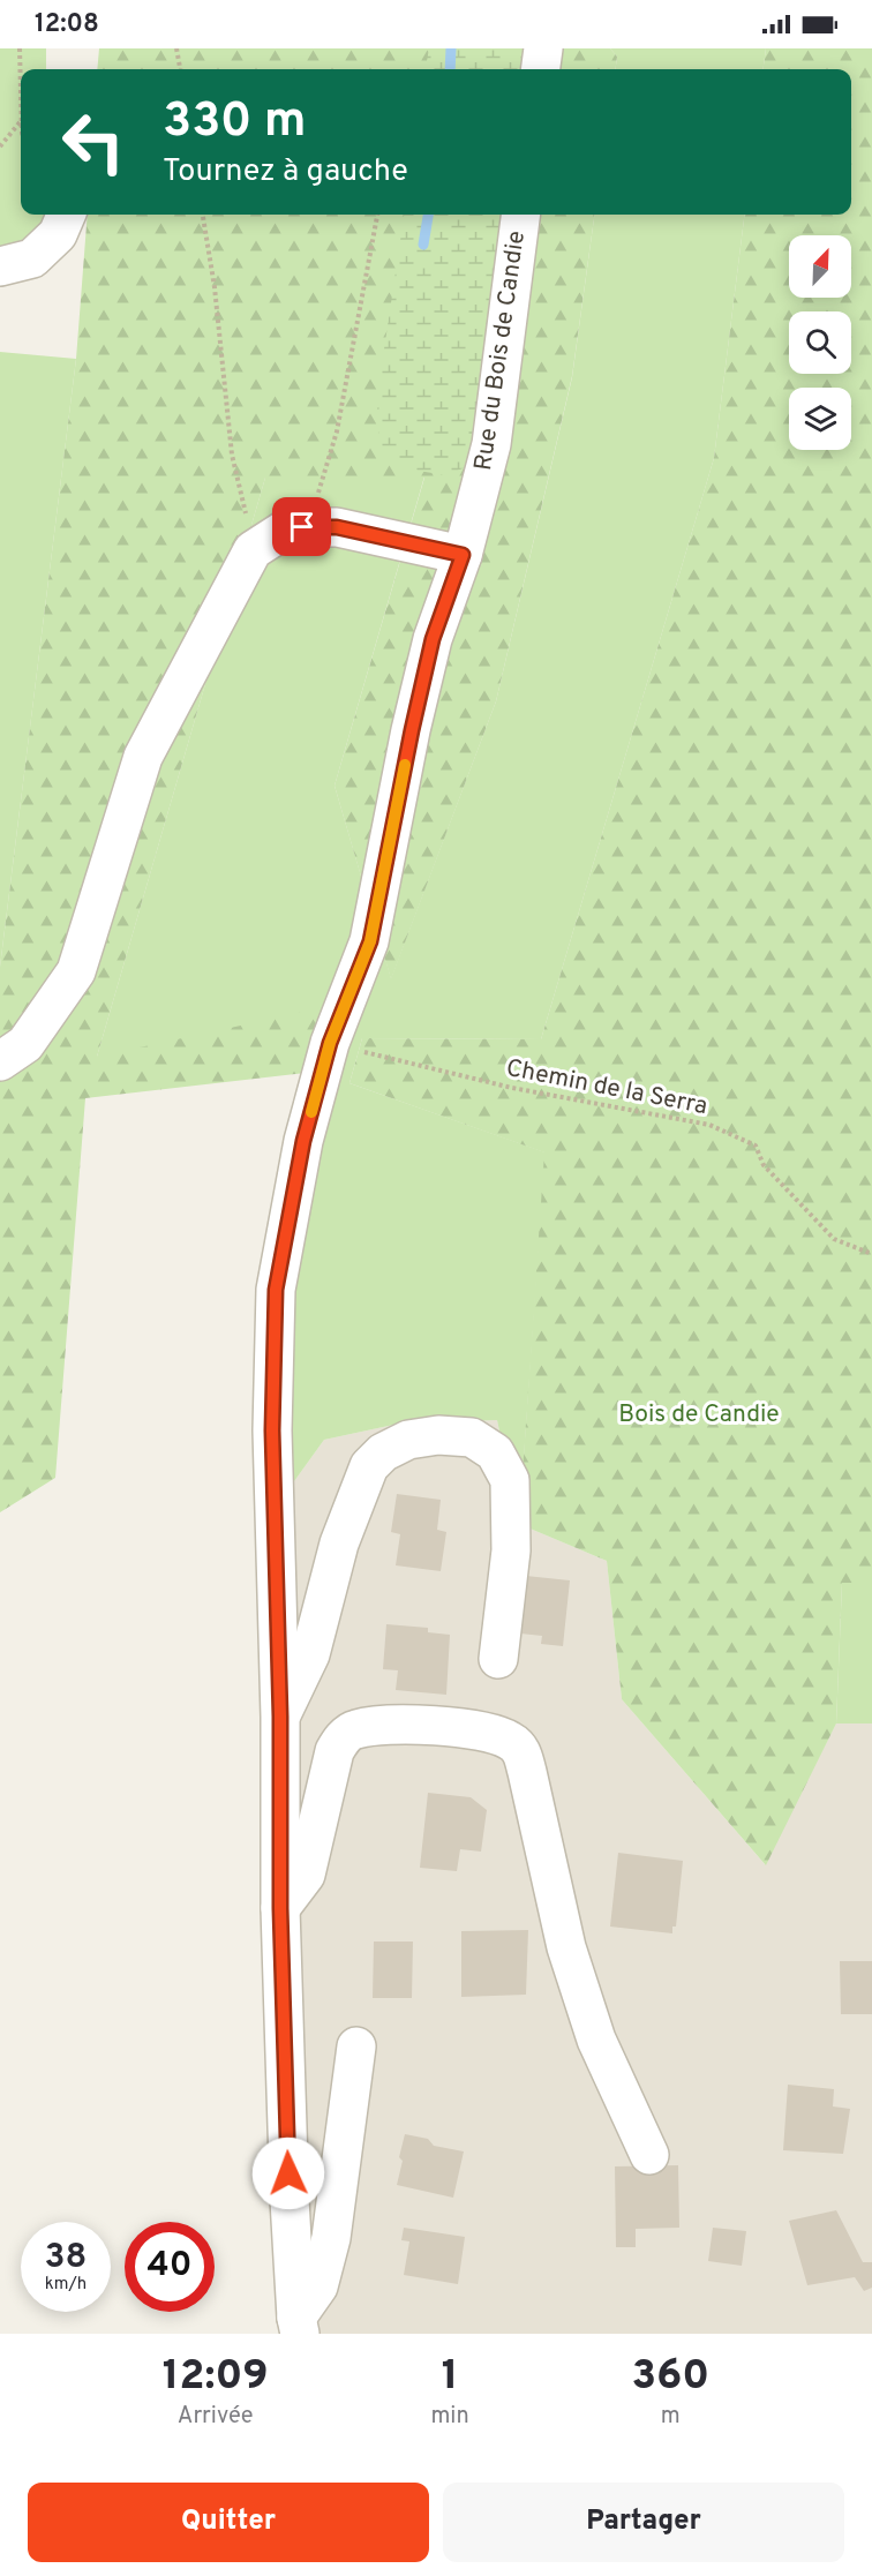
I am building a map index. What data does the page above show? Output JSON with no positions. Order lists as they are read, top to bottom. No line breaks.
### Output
{"streets":{"street":["Rue du Bois de Candie"],"path":["Chemin de la Serra"]},"crossings":[["Rue du Bois de Candie","Chemin de la Serra"]],"parks":["Bois de Candie"],"north":"top right","page":{"status":"12:08","turn":["330 m","Tournez à gauche"],"speed":"38 km/h","limit":"40","eta":["12:09","Arrivée","1","min","360","m"],"buttons":["Quitter","Partager"]}}
